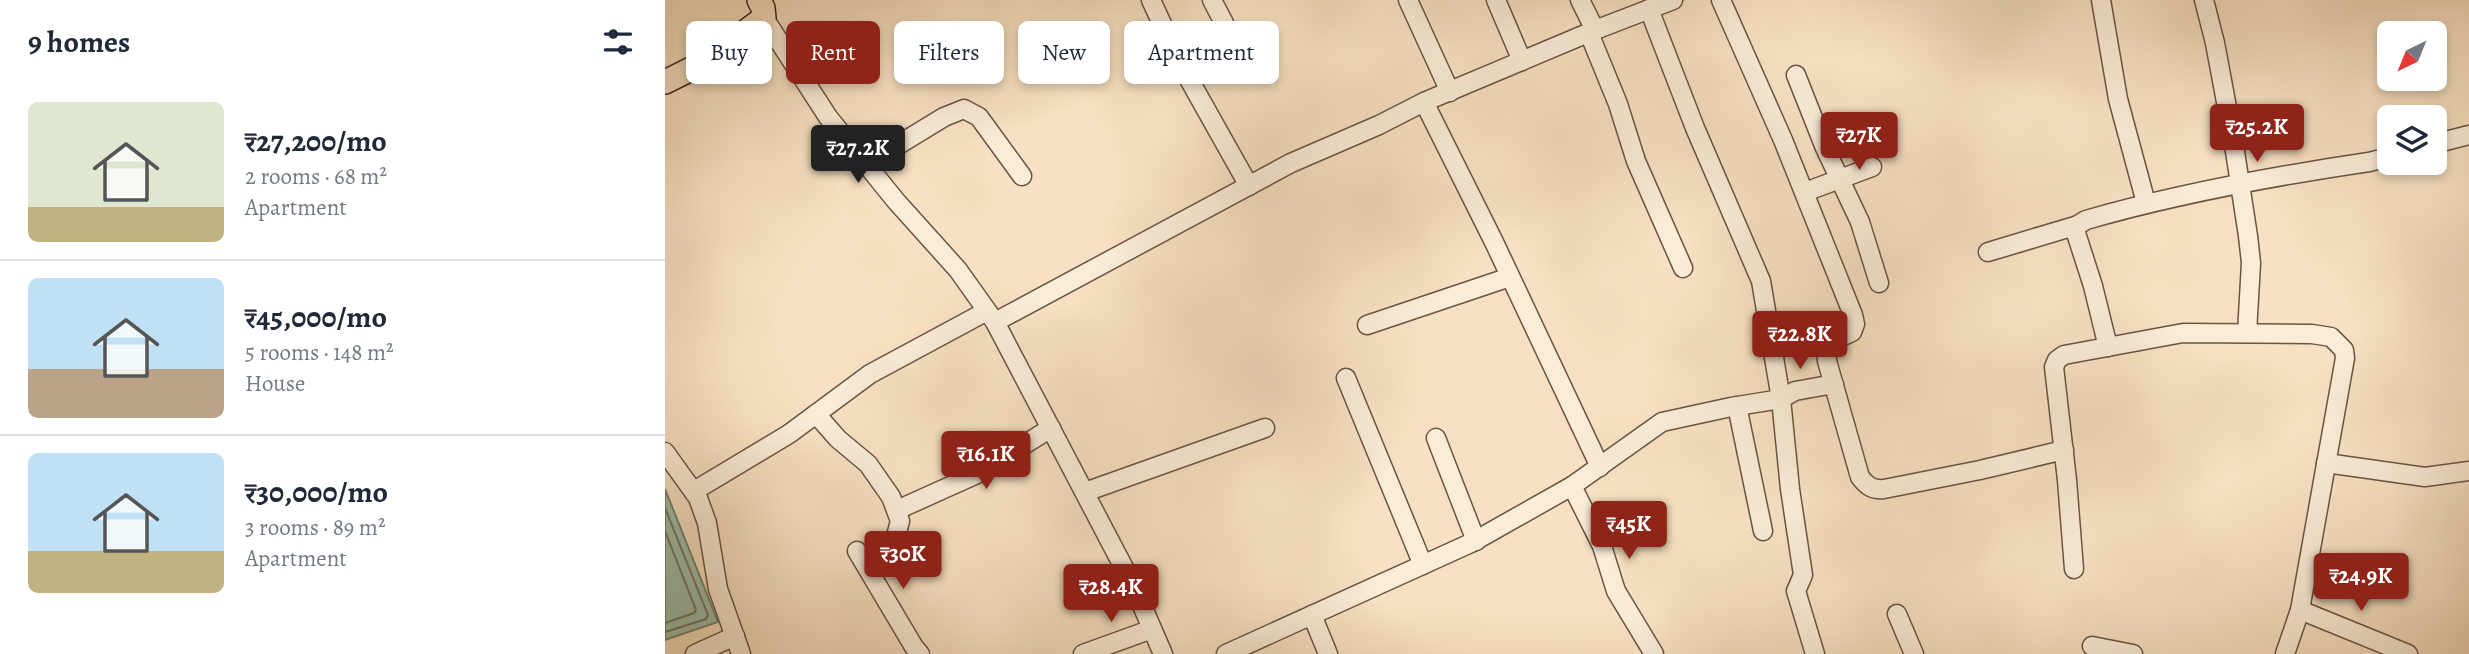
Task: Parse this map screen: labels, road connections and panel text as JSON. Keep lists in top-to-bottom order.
{
  "north": "bottom left",
  "page": {
    "heading": "9 homes",
    "chip": [
      "Buy",
      "Rent",
      "Filters",
      "New",
      "Apartment"
    ],
    "list": [
      {
        "name": "₹27,200/mo",
        "note": "2 rooms · 68 m² · Apartment"
      },
      {
        "name": "₹45,000/mo",
        "note": "5 rooms · 148 m² · House"
      },
      {
        "name": "₹30,000/mo",
        "note": "3 rooms · 89 m² · Apartment"
      }
    ],
    "price": [
      "₹25.2K",
      "₹27K",
      "₹27.2K",
      "₹22.8K",
      "₹16.1K",
      "₹45K",
      "₹30K",
      "₹24.9K",
      "₹28.4K"
    ]
  }
}
